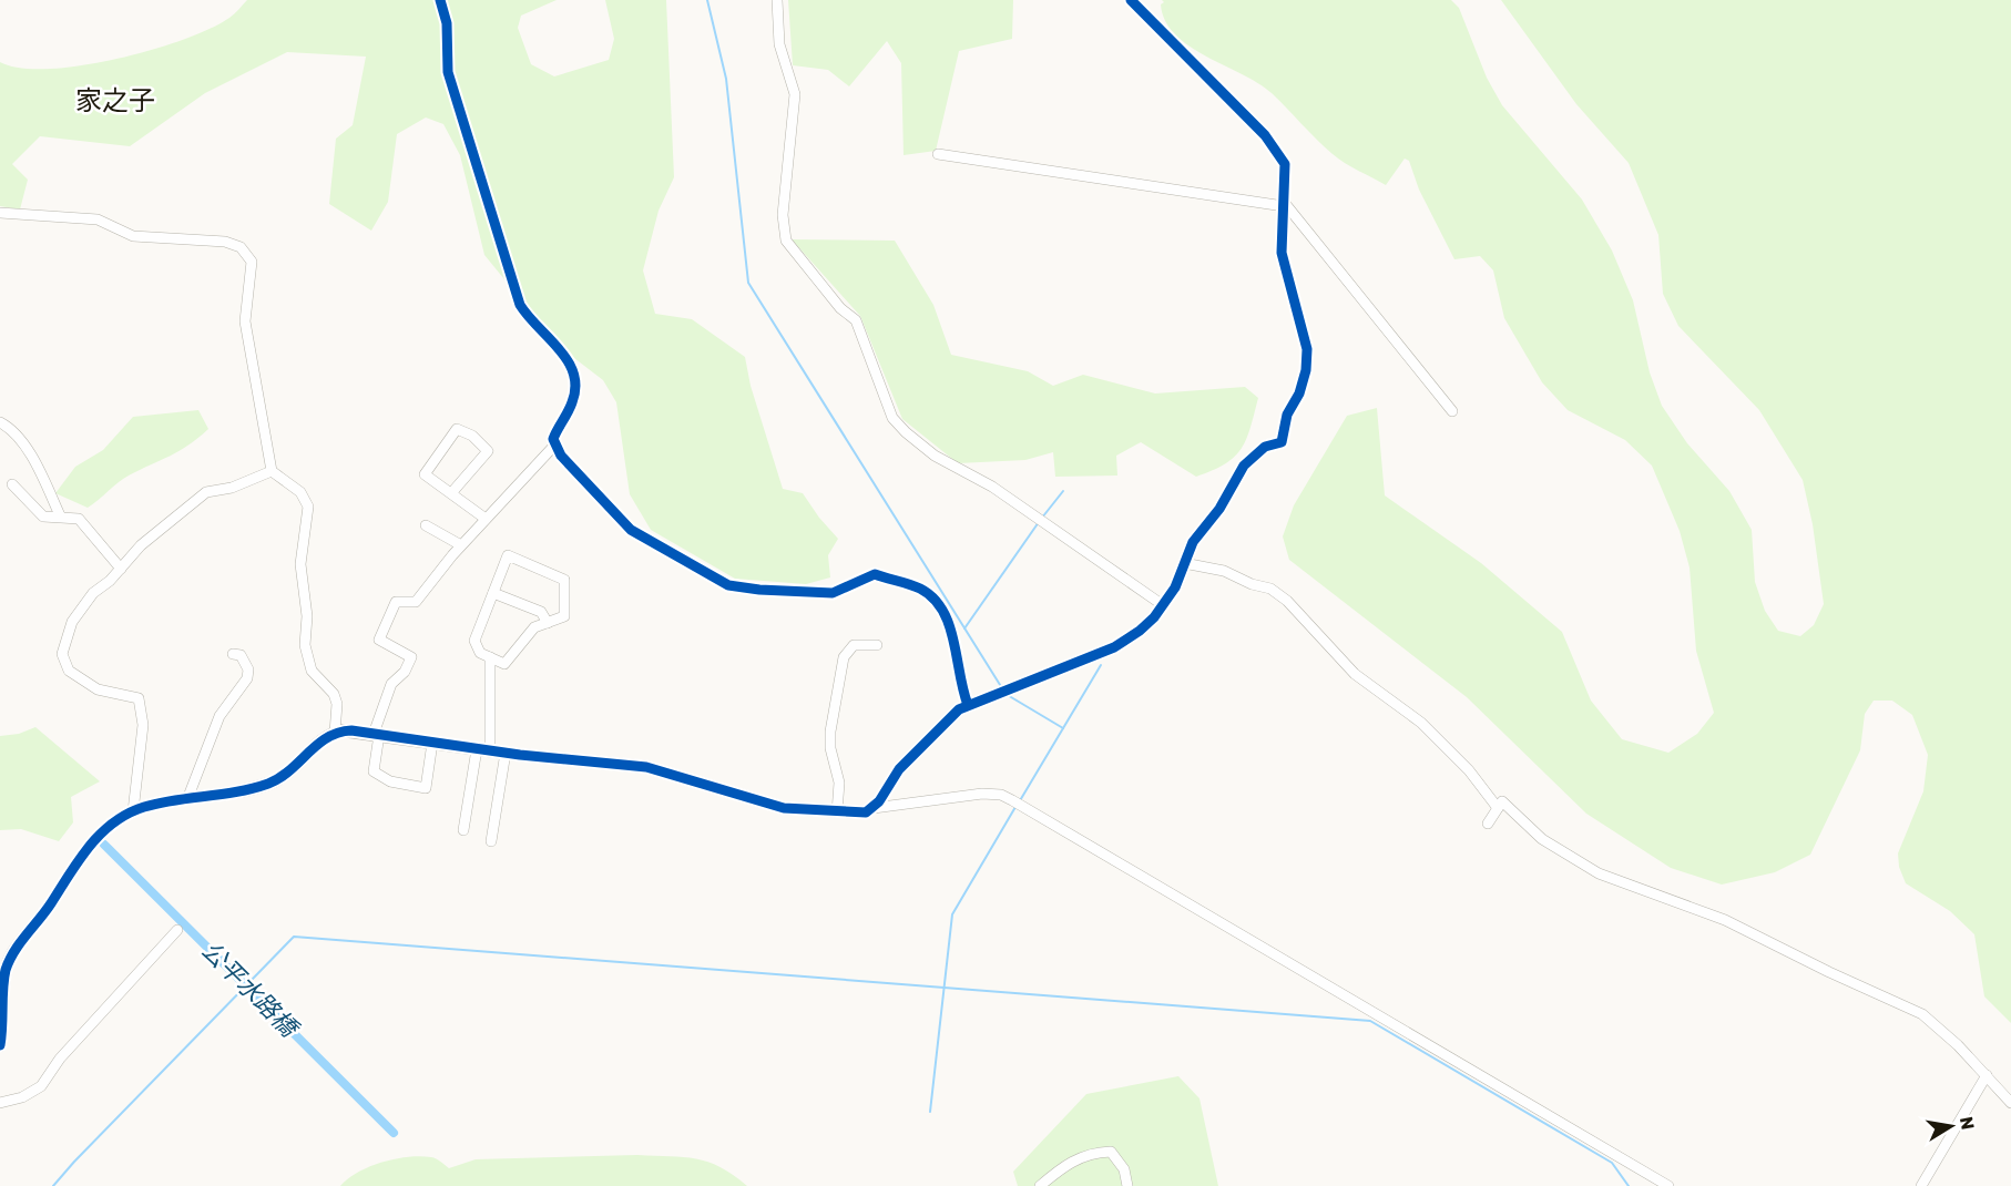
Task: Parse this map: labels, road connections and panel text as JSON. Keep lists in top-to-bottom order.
{
  "districts": ["家之子"],
  "water": ["公平水路橋"],
  "north": "right"
}
